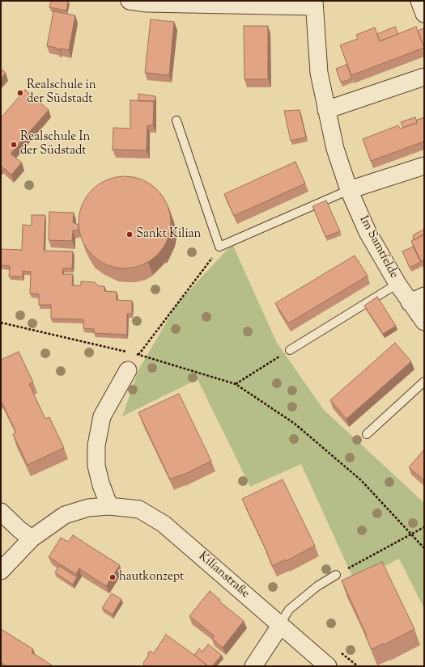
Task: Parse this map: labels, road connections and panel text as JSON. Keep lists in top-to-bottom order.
{
  "streets": {
    "street": ["Im Samtfelde", "Kilianstraße"]
  },
  "places": [
    "Realschule in der Südstadt",
    "Realschule In der Südstadt",
    "Sankt Kilian",
    "hautkonzept"
  ]
}
